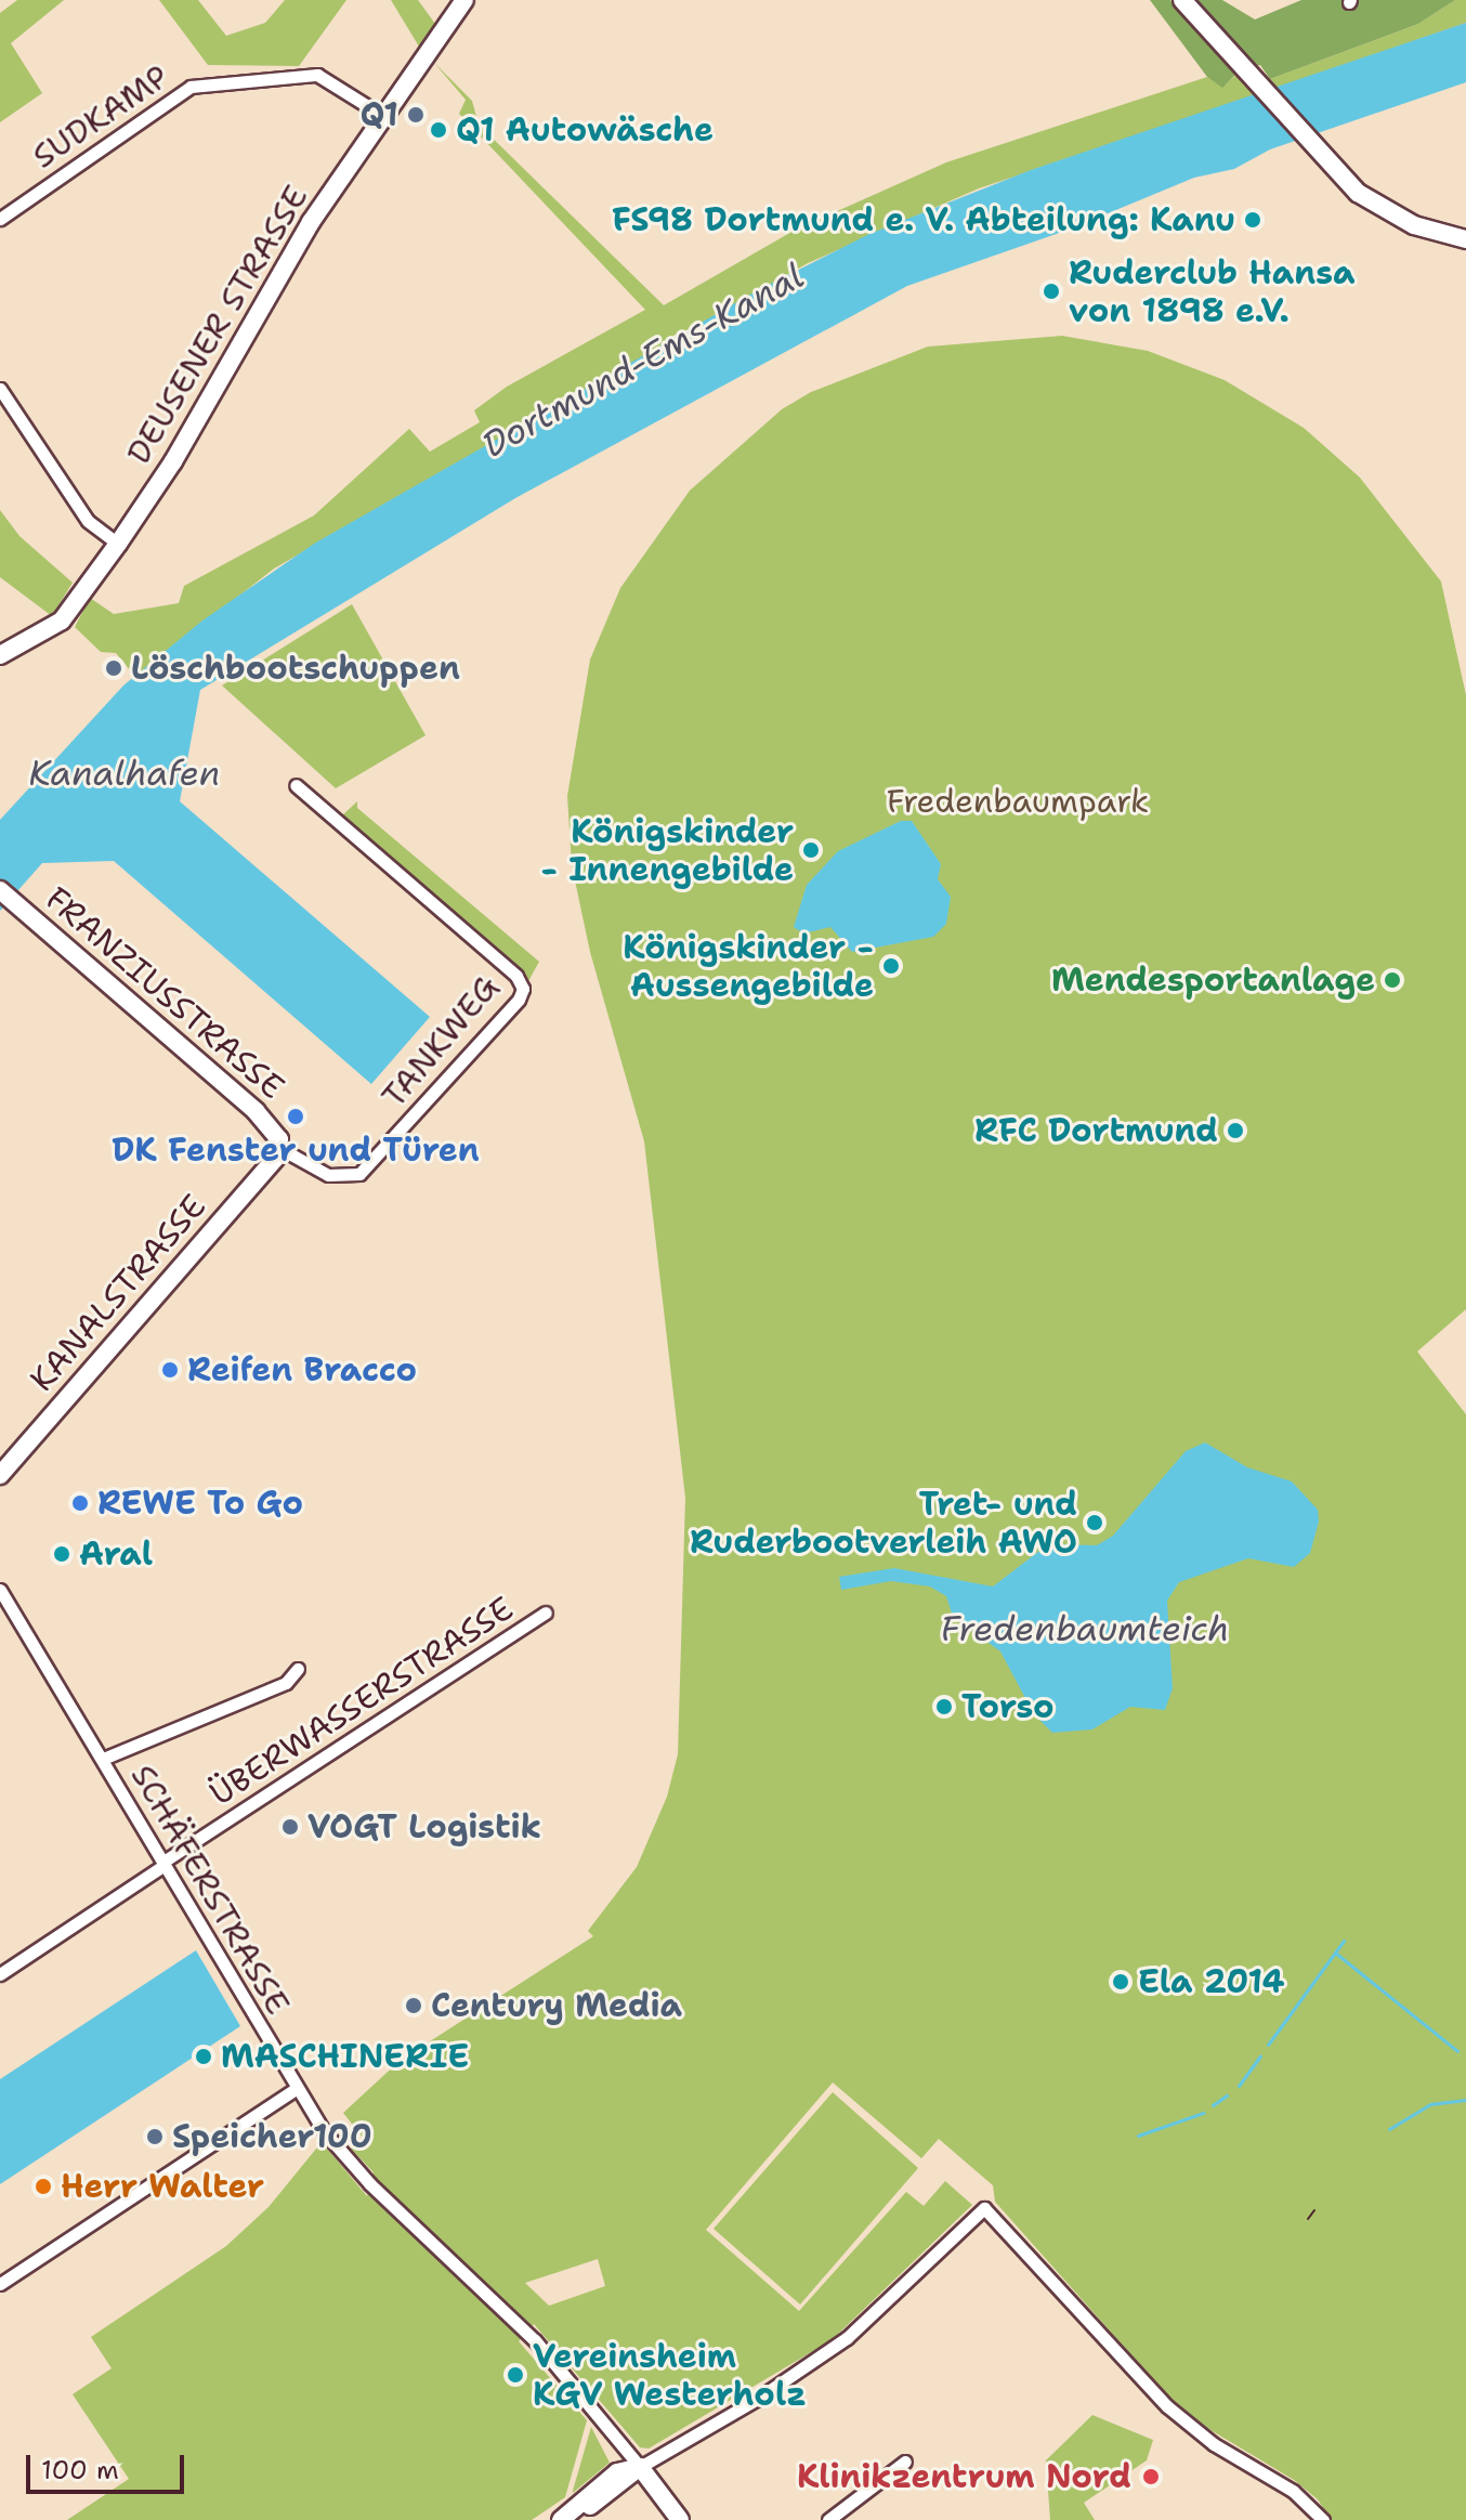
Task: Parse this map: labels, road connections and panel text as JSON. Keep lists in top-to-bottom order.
{
  "streets": {
    "main road": ["DEUSENER STRASSE", "FRANZIUSSTRASSE", "KANALSTRASSE"],
    "street": [
      "SUDKAMP",
      "TANKWEG",
      "ÜBERWASSERSTRASSE",
      "SCHÄFERSTRASSE"
    ]
  },
  "crossings": [
    ["SUDKAMP", "DEUSENER STRASSE"],
    ["FRANZIUSSTRASSE", "TANKWEG"],
    ["FRANZIUSSTRASSE", "KANALSTRASSE"],
    ["TANKWEG", "KANALSTRASSE"],
    ["ÜBERWASSERSTRASSE", "SCHÄFERSTRASSE"]
  ],
  "water": ["Dortmund-Ems-Kanal", "Kanalhafen", "Fredenbaumteich"],
  "parks": ["Fredenbaumpark"],
  "places": [
    "Q1",
    "Q1 Autowäsche",
    "FS98 Dortmund e. V. Abteilung: Kanu",
    "Ruderclub Hansa von 1898 e.V.",
    "Löschbootschuppen",
    "Königskinder - Innengebilde",
    "Königskinder - Aussengebilde",
    "Mendesportanlage",
    "DK Fenster und Türen",
    "RFC Dortmund",
    "Reifen Bracco",
    "REWE To Go",
    "Tret- und Ruderbootverleih AWO",
    "Aral",
    "Torso",
    "VOGT Logistik",
    "Ela 2014",
    "Century Media",
    "MASCHINERIE",
    "Speicher100",
    "Herr Walter",
    "Vereinsheim KGV Westerholz",
    "Klinikzentrum Nord"
  ],
  "scale_bar": "100 m"
}
